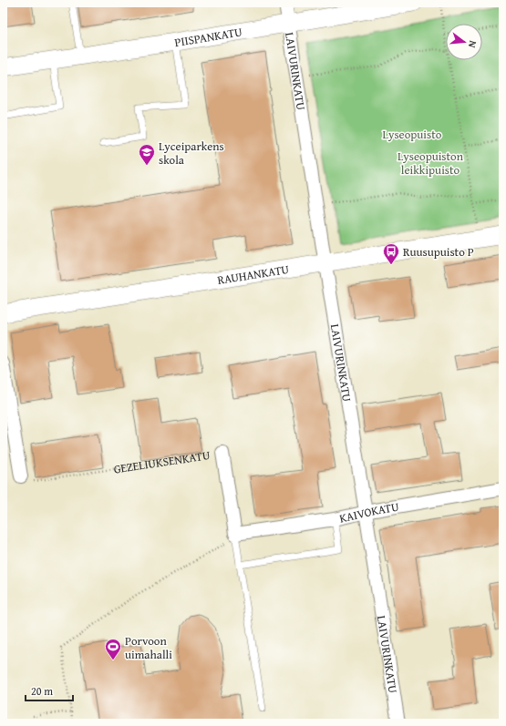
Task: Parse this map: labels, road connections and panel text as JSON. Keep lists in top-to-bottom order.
{
  "streets": {
    "street": [
      "PIISPANKATU",
      "LAIVURINKATU",
      "RAUHANKATU",
      "GEZELIUKSENKATU",
      "KAIVOKATU"
    ]
  },
  "crossings": [
    ["PIISPANKATU", "LAIVURINKATU"],
    ["LAIVURINKATU", "RAUHANKATU"],
    ["LAIVURINKATU", "KAIVOKATU"],
    ["GEZELIUKSENKATU", "KAIVOKATU"]
  ],
  "parks": ["Lyseopuisto", "Lyseopuiston leikkipuisto"],
  "places": {
    "school or university": ["Lyceiparkens skola"],
    "bus stop": ["Ruusupuisto P"],
    "sports": ["Porvoon uimahalli"]
  },
  "scale_bar": "20 m",
  "north": "right"
}
